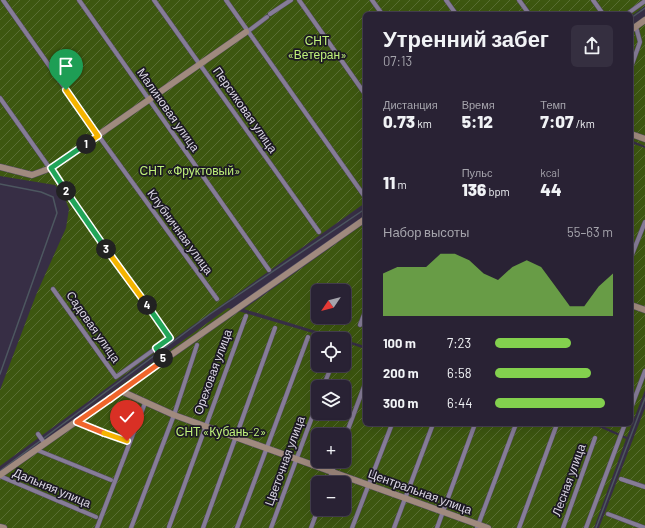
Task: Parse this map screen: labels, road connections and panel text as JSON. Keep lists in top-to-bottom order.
{
  "streets": {
    "street": [
      "Малиновая улица",
      "Персиковая улица",
      "Клубничная улица",
      "Садовая улица",
      "Ореховая улица",
      "Цветочная улица",
      "Лесная улица",
      "Дальняя улица",
      "Центральная улица"
    ]
  },
  "crossings": [
    ["Ореховая улица", "Центральная улица"],
    ["Цветочная улица", "Центральная улица"]
  ],
  "parks": ["СНТ «Ветеран»", "СНТ «Фруктовый»", "СНТ «Кубань-2»"],
  "north": "bottom left",
  "page": {
    "heading": ["Утренний забег", "07:13"],
    "stats": [
      ["Дистанция", "0.73 km"],
      ["Время", "5:12"],
      ["Темп", "7:07 /km"],
      ["11 m"],
      ["Пульс", "136 bpm"],
      ["kcal", "44"]
    ],
    "pins": [
      "1",
      "2",
      "3",
      "4",
      "5"
    ],
    "chart": ["Набор высоты", "55–63 m"],
    "map_buttons": ["+", "−"],
    "list": [
      {
        "name": "100 m",
        "note": "7:23"
      },
      {
        "name": "200 m",
        "note": "6:58"
      },
      {
        "name": "300 m",
        "note": "6:44"
      }
    ]
  }
}
